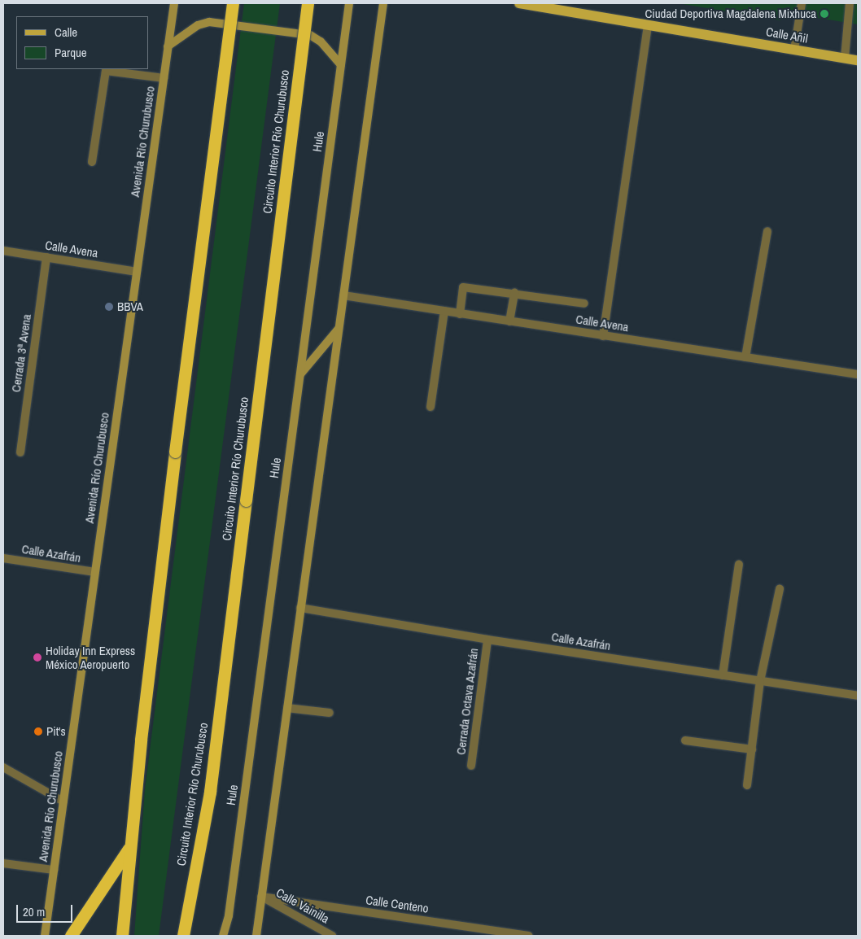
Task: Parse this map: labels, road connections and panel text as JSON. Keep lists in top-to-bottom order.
{
  "streets": {
    "highway": ["Circuito Interior Río Churubusco"],
    "main road": ["Calle Añil", "Avenida Río Churubusco", "Hule"],
    "street": [
      "Calle Avena",
      "Cerrada 3ª Avena",
      "Calle Azafrán",
      "Cerrada Octava Azafrán",
      "Calle Centeno",
      "Calle Vainilla"
    ]
  },
  "crossings": [
    ["Avenida Río Churubusco", "Calle Avena"],
    ["Avenida Río Churubusco", "Calle Azafrán"],
    ["Calle Avena", "Cerrada 3ª Avena"],
    ["Calle Azafrán", "Cerrada Octava Azafrán"],
    ["Calle Centeno", "Calle Vainilla"]
  ],
  "places": [
    "Ciudad Deportiva Magdalena Mixhuca",
    "BBVA",
    "Holiday Inn Express México Aeropuerto",
    "Pit's"
  ],
  "legend": ["Calle", "Parque"],
  "scale_bar": "20 m"
}
